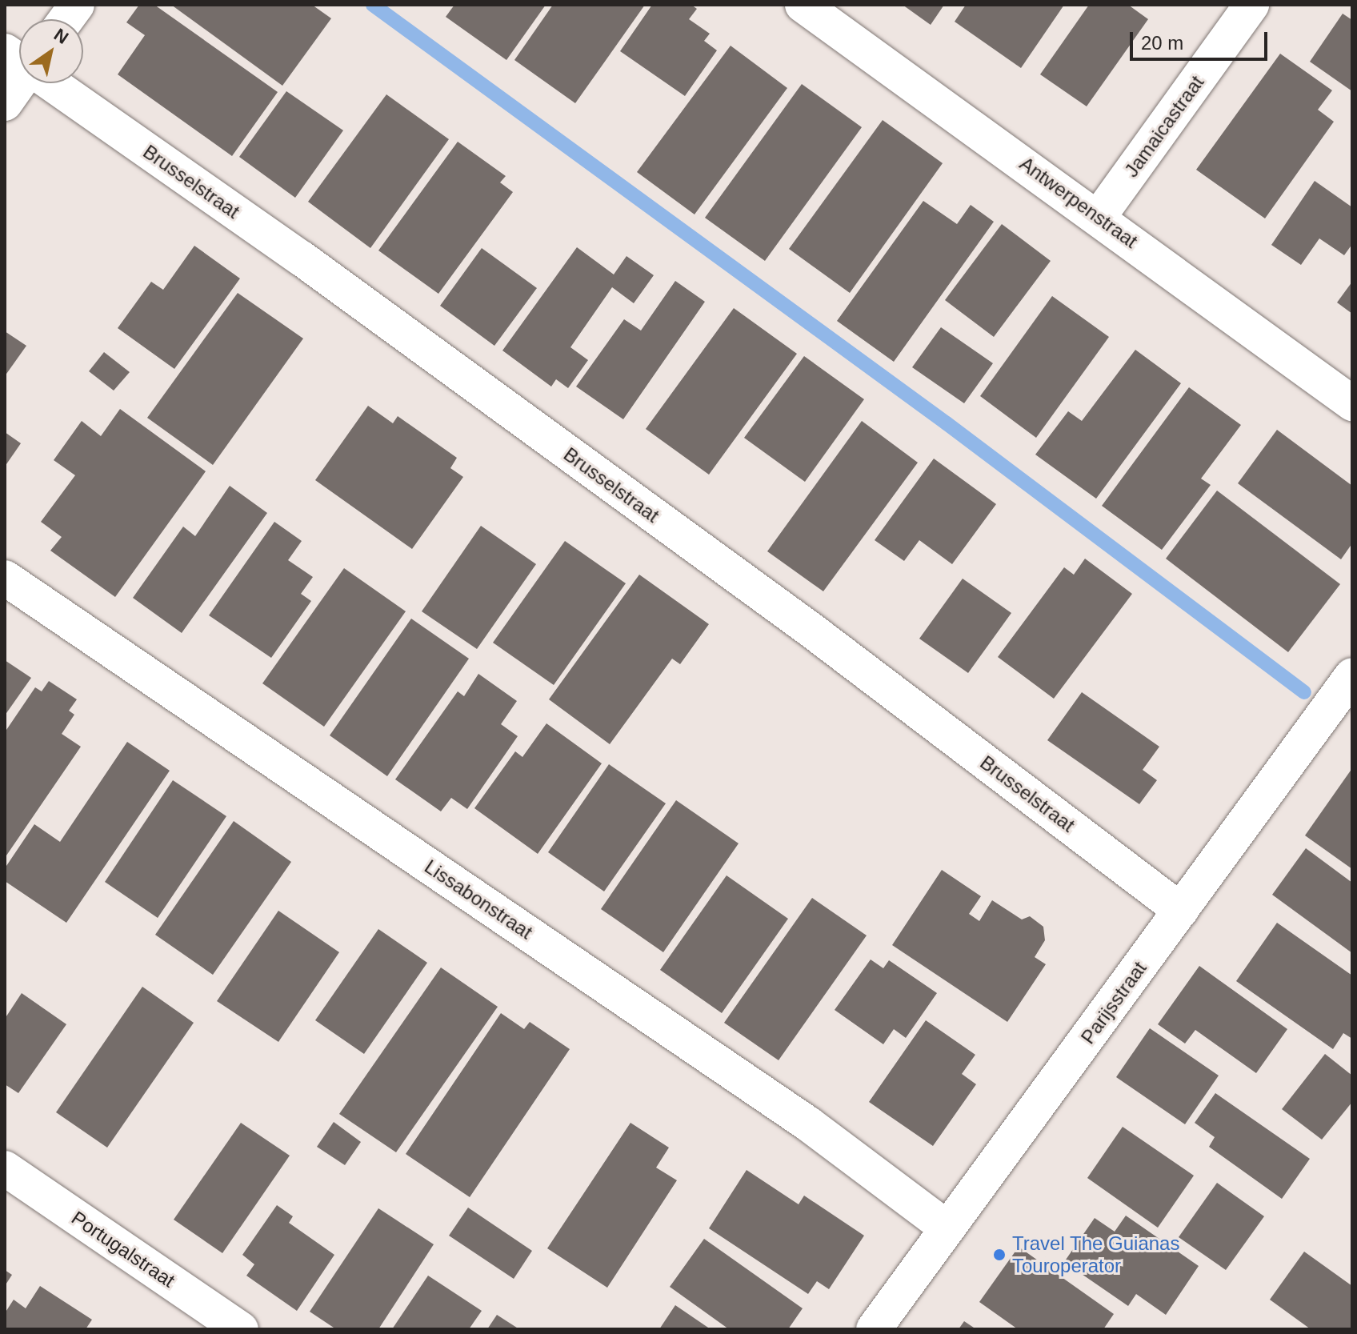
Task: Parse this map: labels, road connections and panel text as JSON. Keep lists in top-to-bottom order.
{
  "streets": {
    "street": [
      "Jamaicastraat",
      "Brusselstraat",
      "Antwerpenstraat",
      "Lissabonstraat",
      "Parijsstraat",
      "Portugalstraat"
    ]
  },
  "crossings": [
    ["Jamaicastraat", "Antwerpenstraat"],
    ["Brusselstraat", "Parijsstraat"],
    ["Lissabonstraat", "Parijsstraat"]
  ],
  "places": ["Travel The Guianas Touroperator"],
  "scale_bar": "20 m",
  "north": "top right"
}
